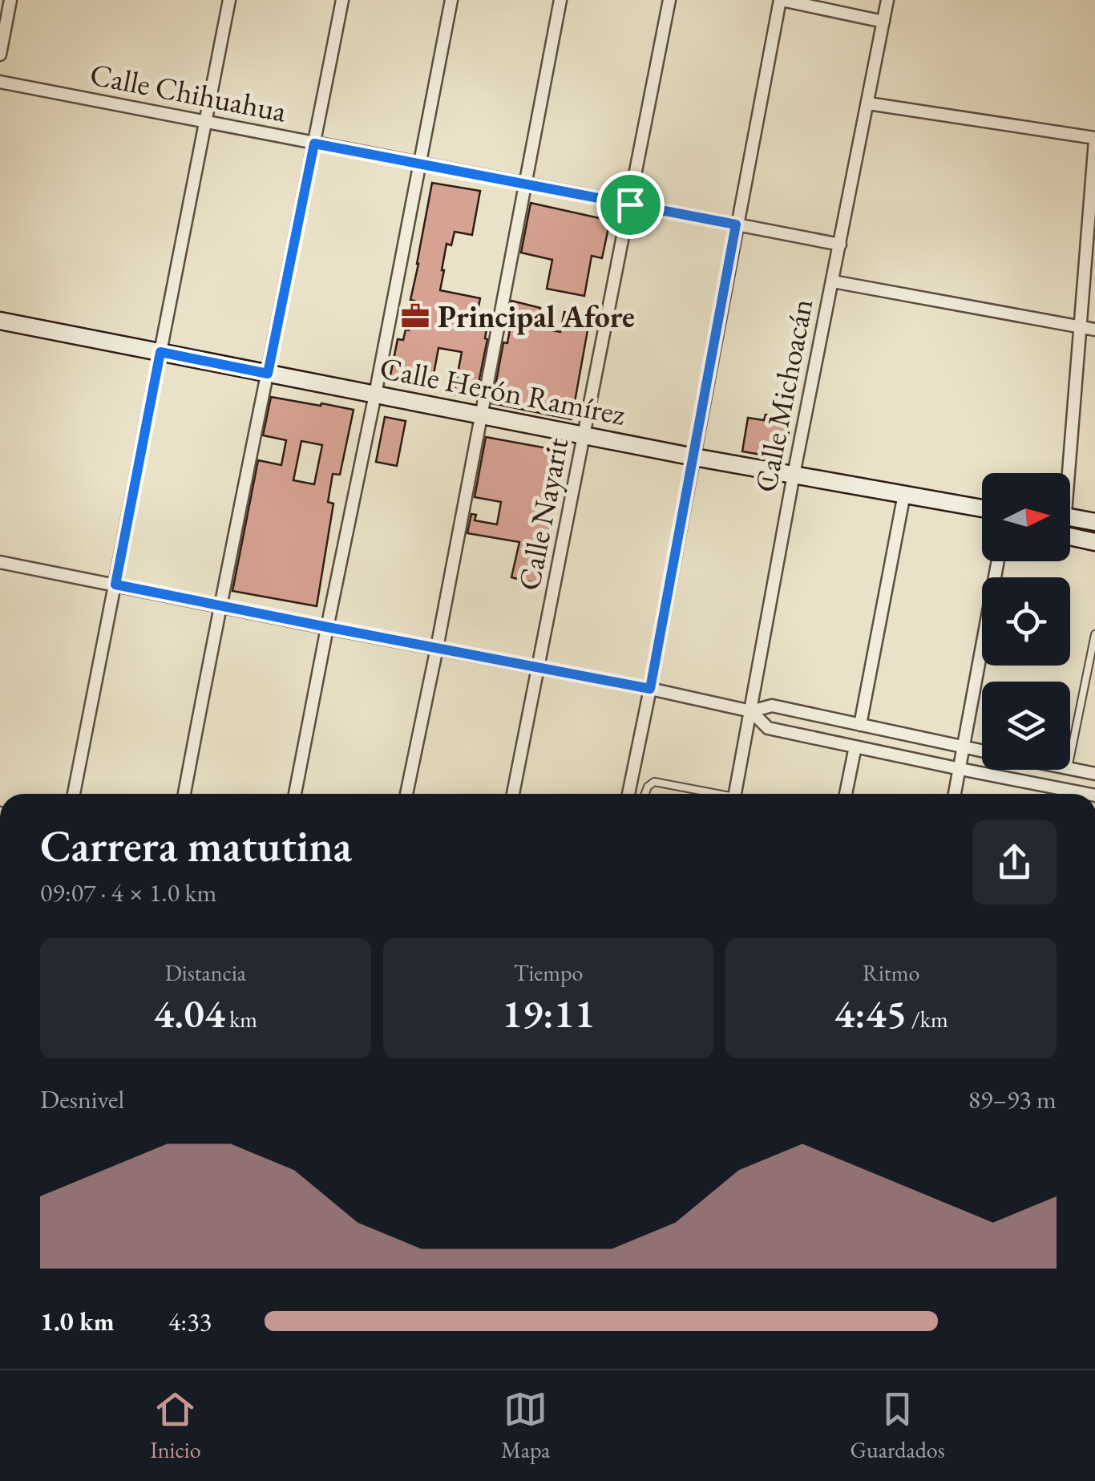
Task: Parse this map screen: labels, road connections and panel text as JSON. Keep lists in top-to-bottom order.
{
  "streets": {
    "street": [
      "Calle Chihuahua",
      "Calle Herón Ramírez",
      "Calle Michoacán",
      "Calle Nayarit"
    ]
  },
  "crossings": [
    ["Calle Chihuahua", "Calle Michoacán"],
    ["Calle Chihuahua", "Calle Nayarit"],
    ["Calle Herón Ramírez", "Calle Michoacán"],
    ["Calle Herón Ramírez", "Calle Nayarit"]
  ],
  "places": {
    "office": ["Principal Afore"]
  },
  "north": "right",
  "page": {
    "heading": ["Carrera matutina", "09:07 · 4 × 1.0 km"],
    "stats": [
      ["Distancia", "4.04 km"],
      ["Tiempo", "19:11"],
      ["Ritmo", "4:45 /km"]
    ],
    "chart": ["Desnivel", "89–93 m"],
    "list": [
      {
        "name": "1.0 km",
        "note": "4:33"
      }
    ],
    "tabs": ["Inicio", "Mapa", "Guardados"]
  }
}
